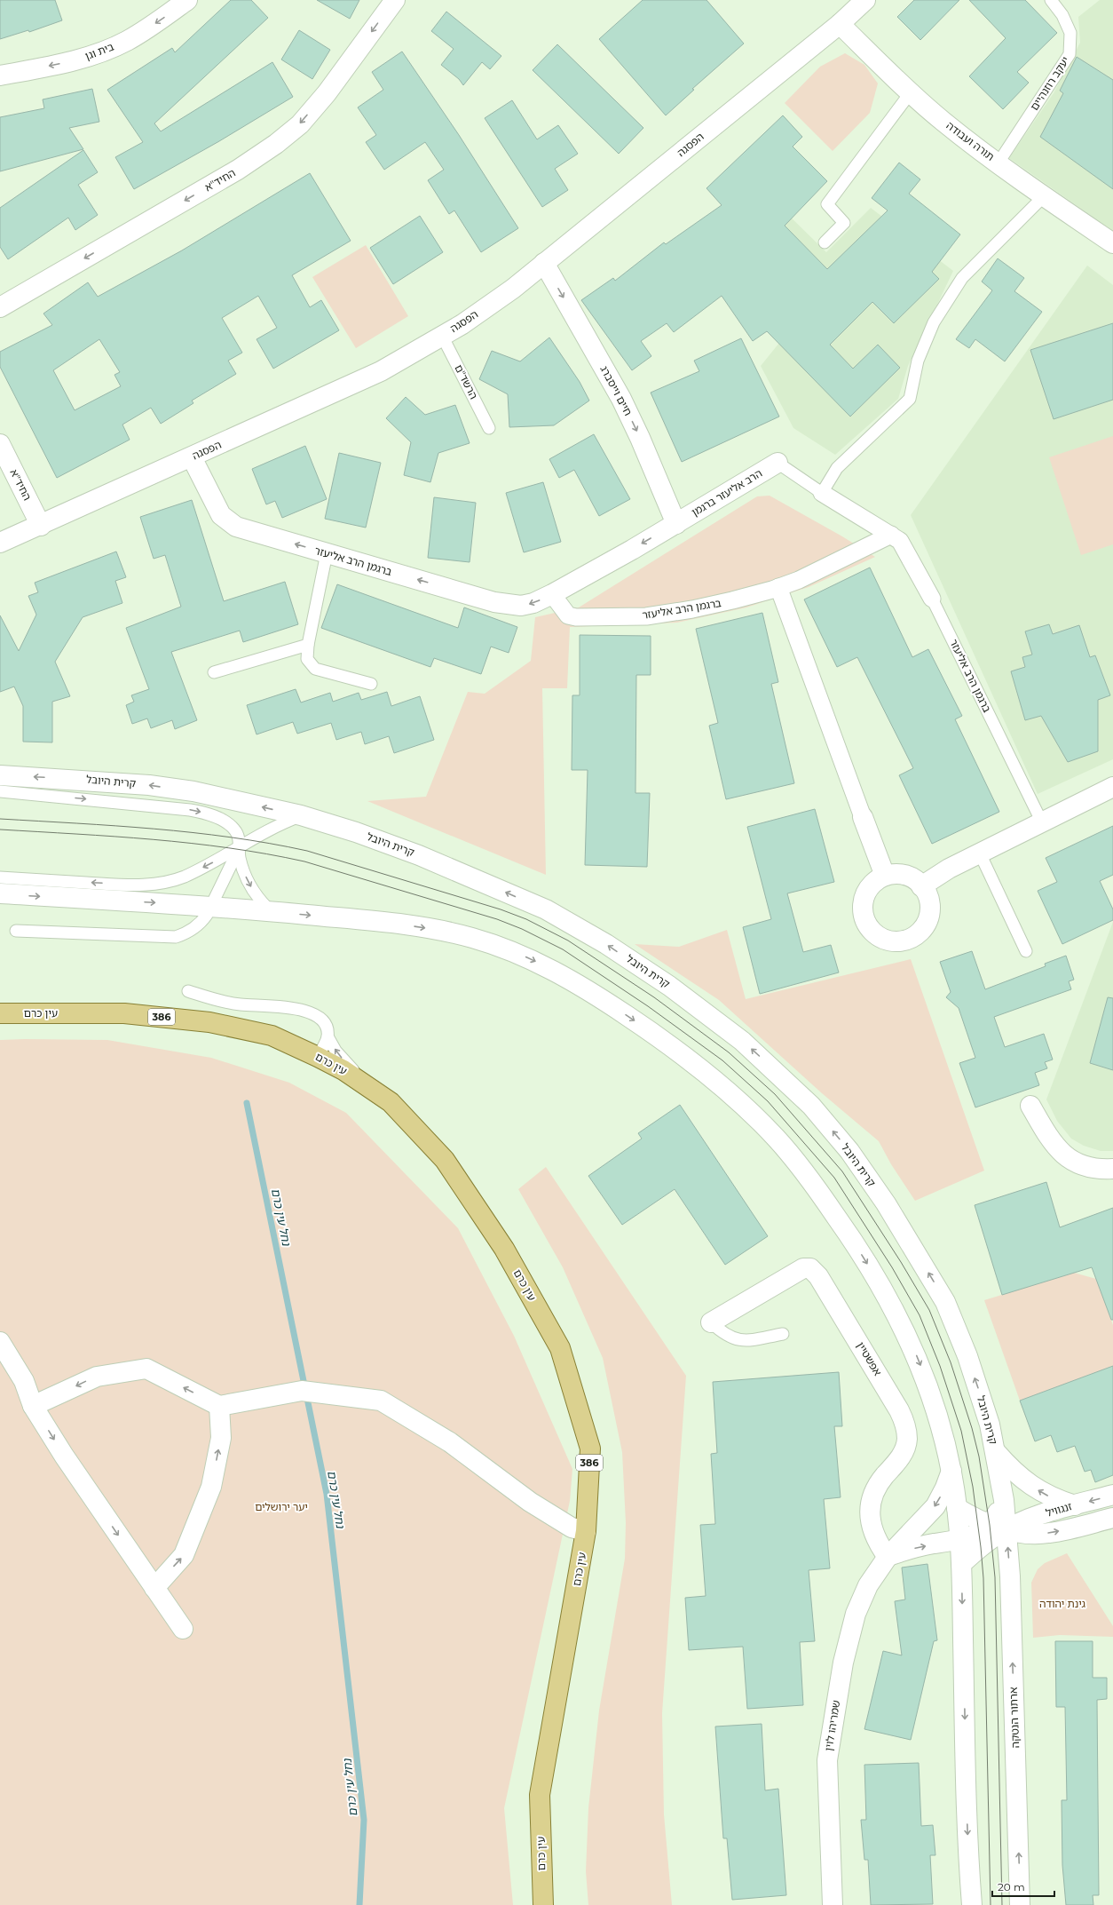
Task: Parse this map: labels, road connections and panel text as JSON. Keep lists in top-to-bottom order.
{
  "streets": {
    "main road": ["עין כרם", "386"],
    "street": [
      "בית וגן",
      "תורה ועבודה",
      "הפסגה",
      "החיד\"א",
      "חיים וייסברג",
      "הרב אליעזר ברגמן",
      "ברגמן הרב אליעזר",
      "קרית היובל",
      "אפשטיין",
      "זנגוויל",
      "ארתור הנטקה",
      "שמריהו לוין"
    ],
    "lane": ["יעקב רוזנהיים", "הרשד\"ם"]
  },
  "crossings": [
    ["יעקב רוזנהיים", "תורה ועבודה"],
    ["תורה ועבודה", "הפסגה"],
    ["הפסגה", "החיד\"א"],
    ["הפסגה", "הרשד\"ם"],
    ["הפסגה", "חיים וייסברג"],
    ["הפסגה", "ברגמן הרב אליעזר"],
    ["חיים וייסברג", "הרב אליעזר ברגמן"],
    ["חיים וייסברג", "ברגמן הרב אליעזר"],
    ["הרב אליעזר ברגמן", "ברגמן הרב אליעזר"],
    ["קרית היובל", "זנגוויל"],
    ["קרית היובל", "ארתור הנטקה"],
    ["אפשטיין", "שמריהו לוין"],
    ["זנגוויל", "ארתור הנטקה"]
  ],
  "one_way": ["בית וגן", "החיד\"א", "חיים וייסברג"],
  "water": ["נחל עין כרם"],
  "parks": ["יער ירושלים", "גינת יהודה"],
  "scale_bar": "20 m"
}
